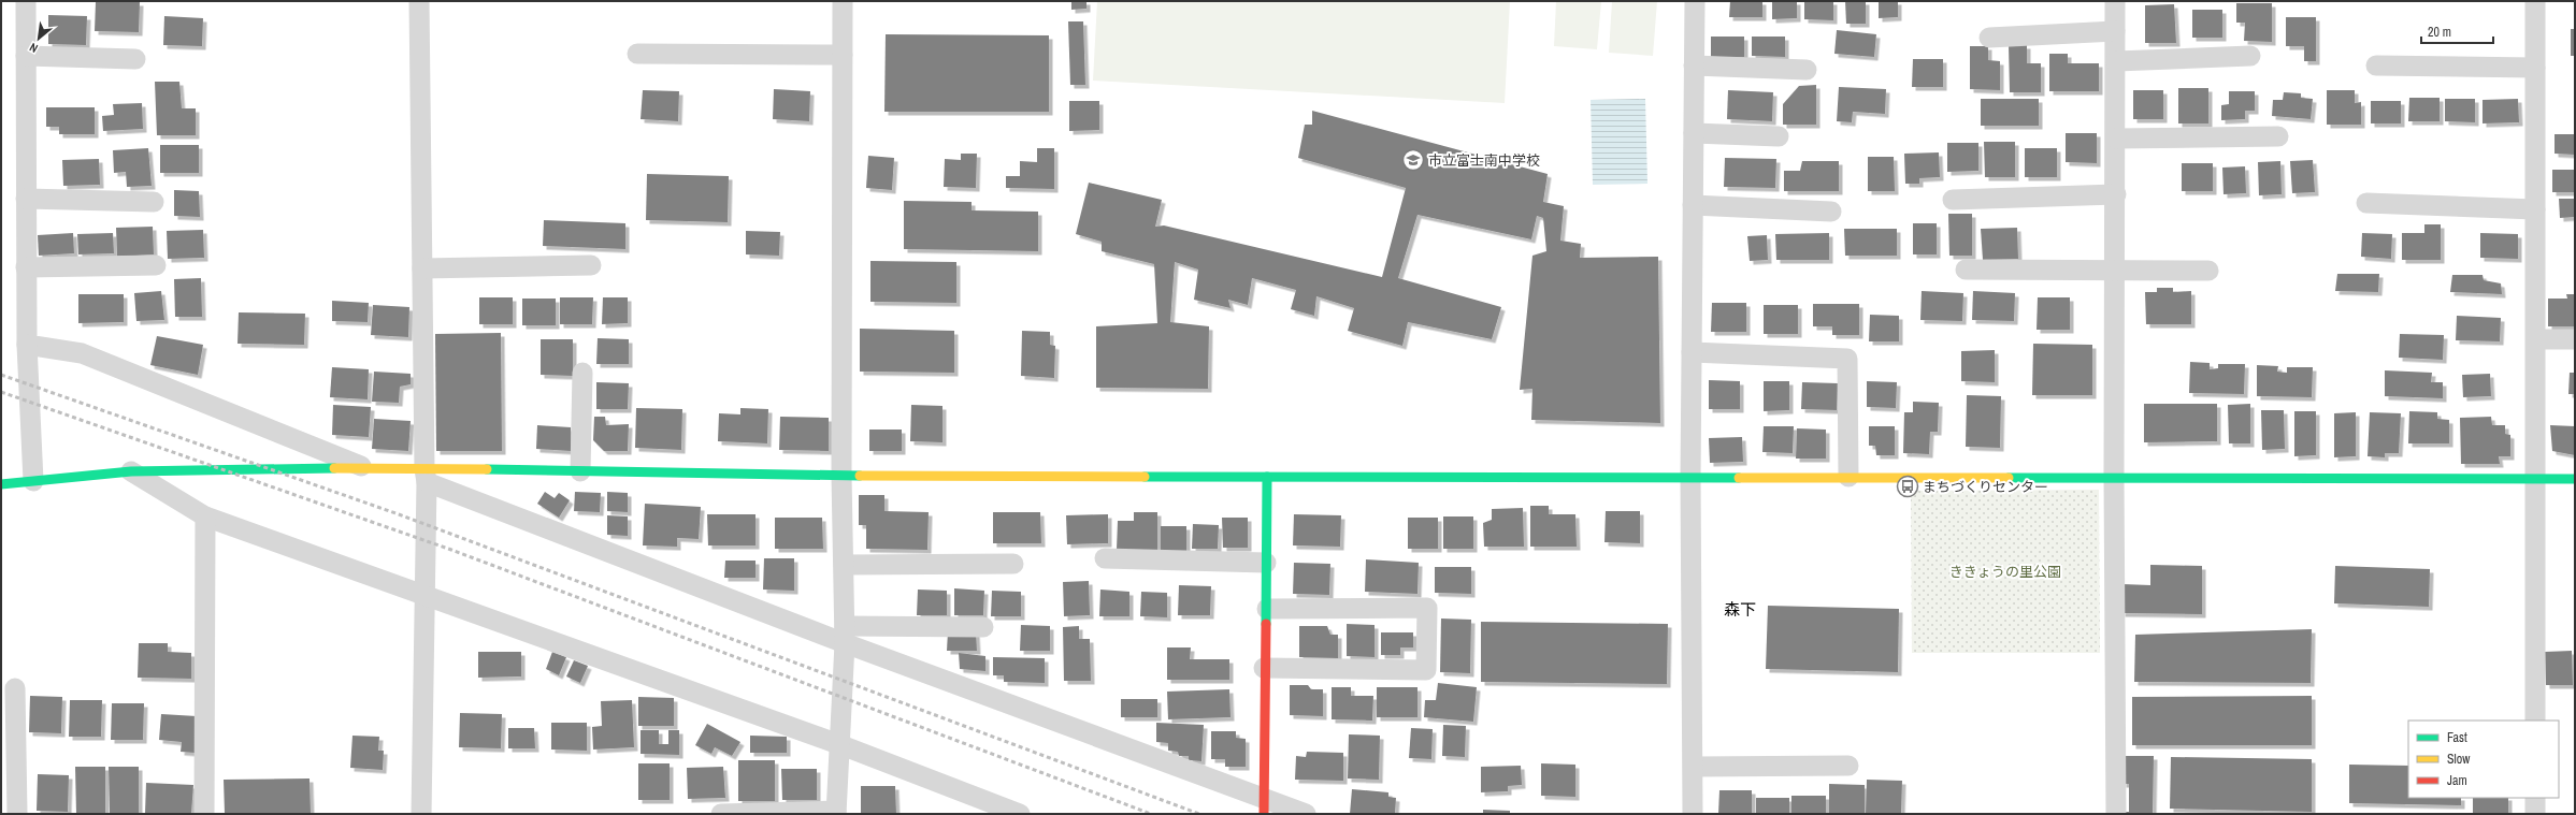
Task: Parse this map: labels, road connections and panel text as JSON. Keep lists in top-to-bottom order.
{
  "districts": ["森下"],
  "parks": ["ききょうの里公園"],
  "places": {
    "school or university": ["市立富士南中学校"],
    "bus stop": ["まちづくりセンター"]
  },
  "legend": ["Fast", "Slow", "Jam"],
  "scale_bar": "20 m",
  "north": "bottom left"
}
